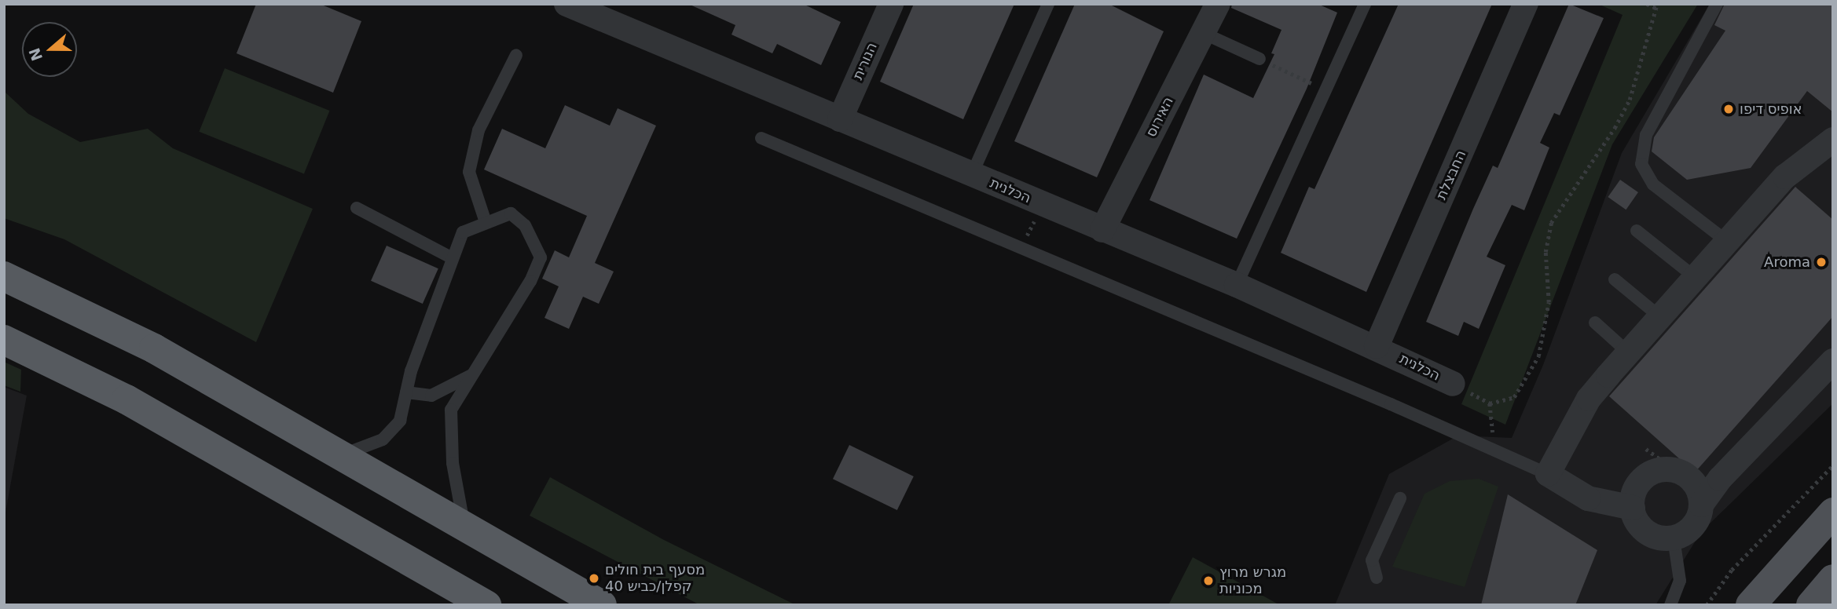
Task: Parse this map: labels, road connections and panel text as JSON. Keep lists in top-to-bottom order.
{
  "streets": {
    "street": [
      "הנורית",
      "האירוס",
      "החבצלת",
      "הכלנית"
    ]
  },
  "crossings": [
    ["הנורית", "הכלנית"],
    ["האירוס", "הכלנית"],
    ["החבצלת", "הכלנית"]
  ],
  "places": [
    "אופיס דיפו",
    "Aroma",
    "מסעף בית חולים קפלן/כביש 40",
    "מגרש מרוץ מכוניות"
  ],
  "north": "left"
}
